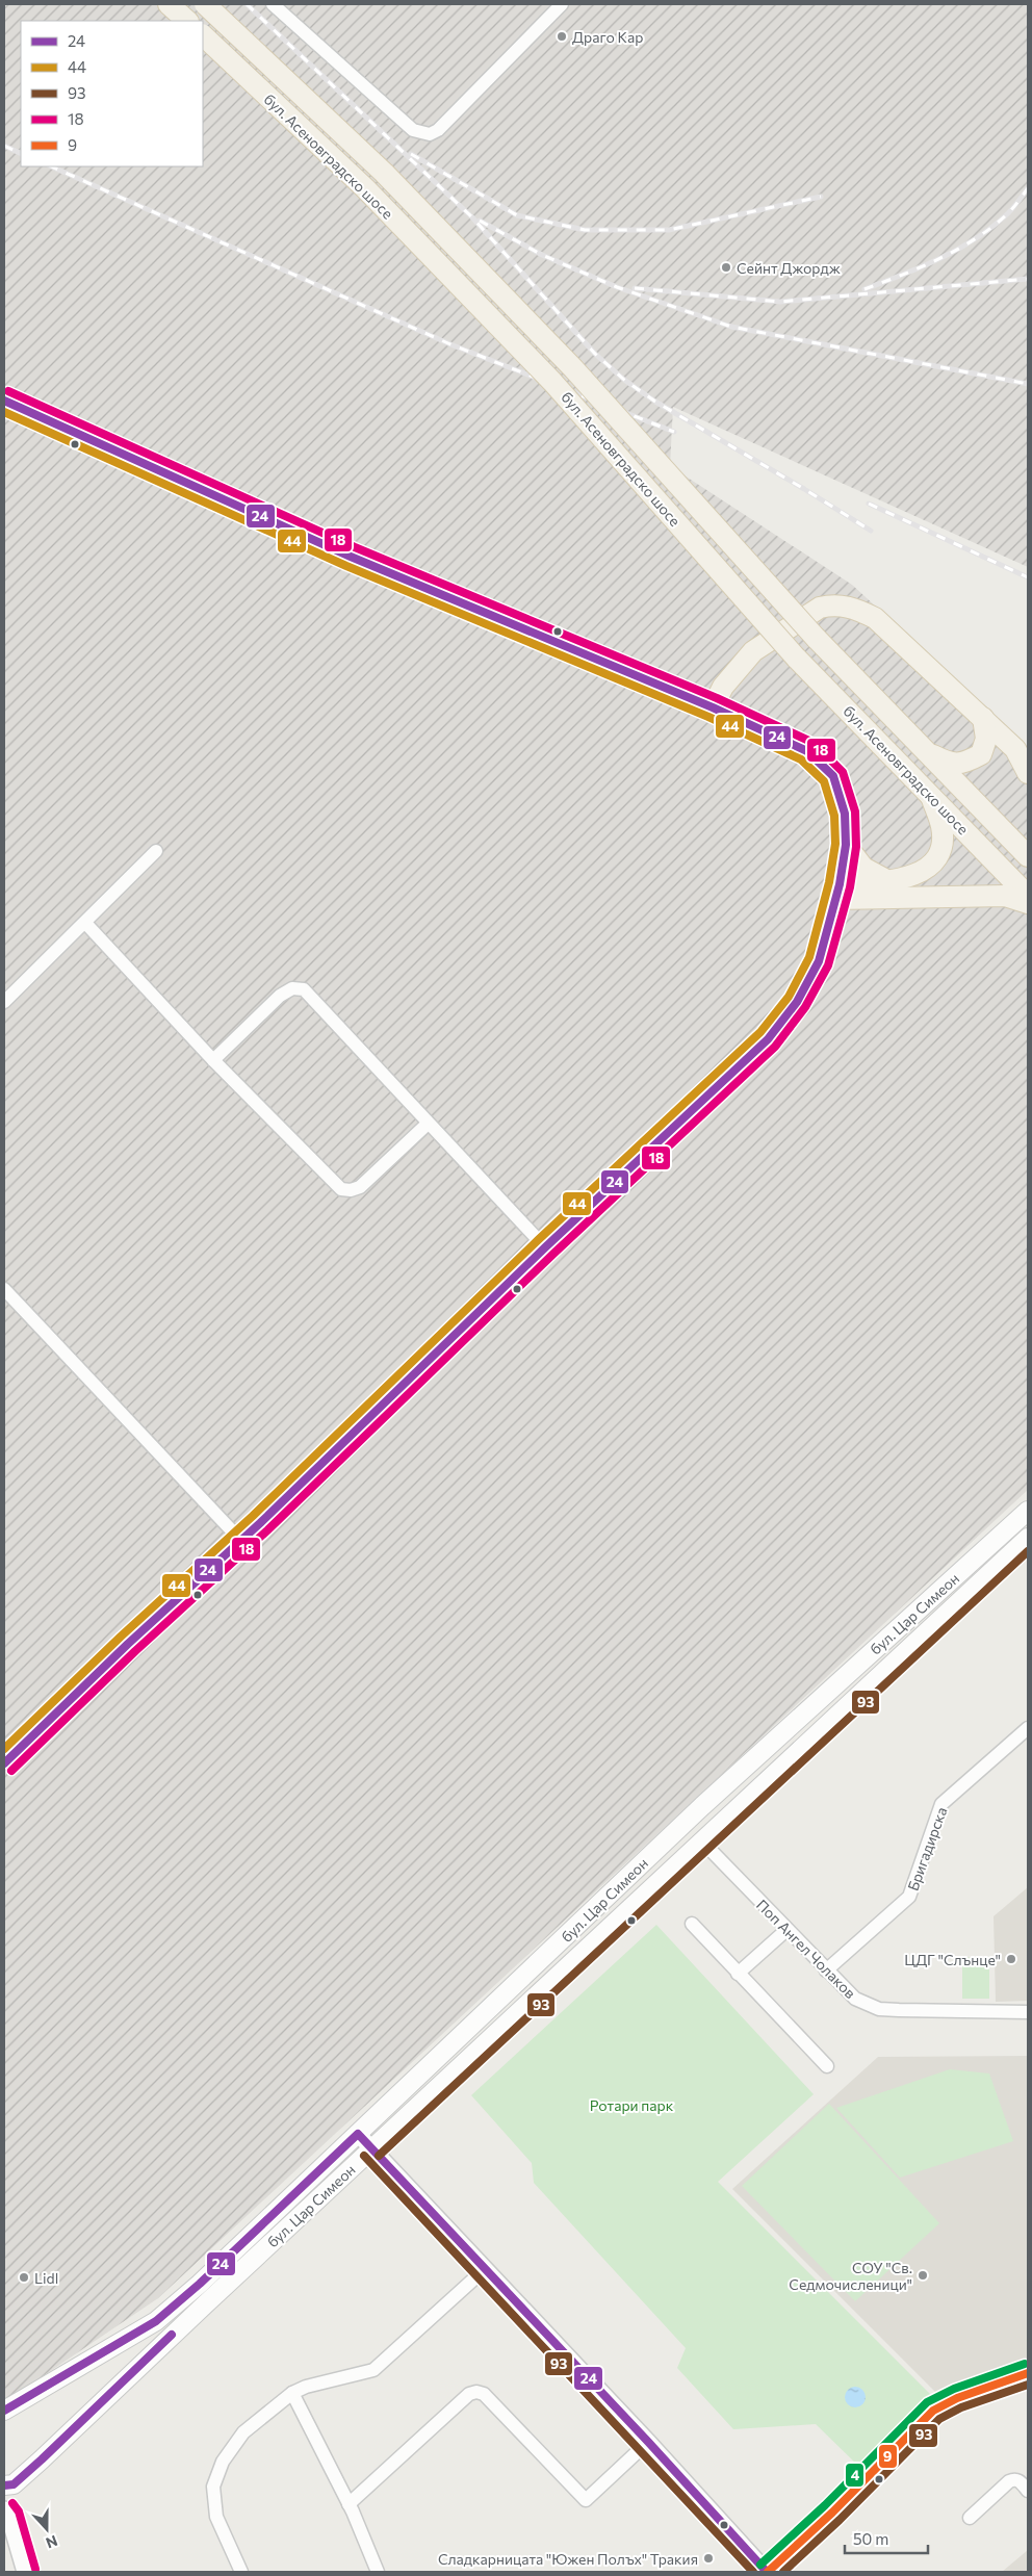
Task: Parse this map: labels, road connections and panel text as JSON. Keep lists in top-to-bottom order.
{
  "streets": {
    "main road": ["бул. Асеновградско шосе", "бул. Цар Симеон"],
    "street": ["Бригадирска", "Поп Ангел Чолаков"]
  },
  "crossings": [
    ["бул. Цар Симеон", "Поп Ангел Чолаков"],
    ["Бригадирска", "Поп Ангел Чолаков"]
  ],
  "parks": ["Ротари парк"],
  "places": [
    "Драго Кар",
    "Сейнт Джордж",
    "ЦДГ \"Слънце\"",
    "СОУ \"Св. Седмочисленици\"",
    "Lidl",
    "Сладкарницата \"Южен Полъх\" Тракия"
  ],
  "lines": [
    "transit line 18",
    "transit line 24",
    "transit line 44",
    "transit line 93",
    "transit line 4",
    "transit line 9"
  ],
  "legend": [
    "24",
    "44",
    "93",
    "18",
    "9"
  ],
  "scale_bar": "50 m",
  "north": "bottom"
}
